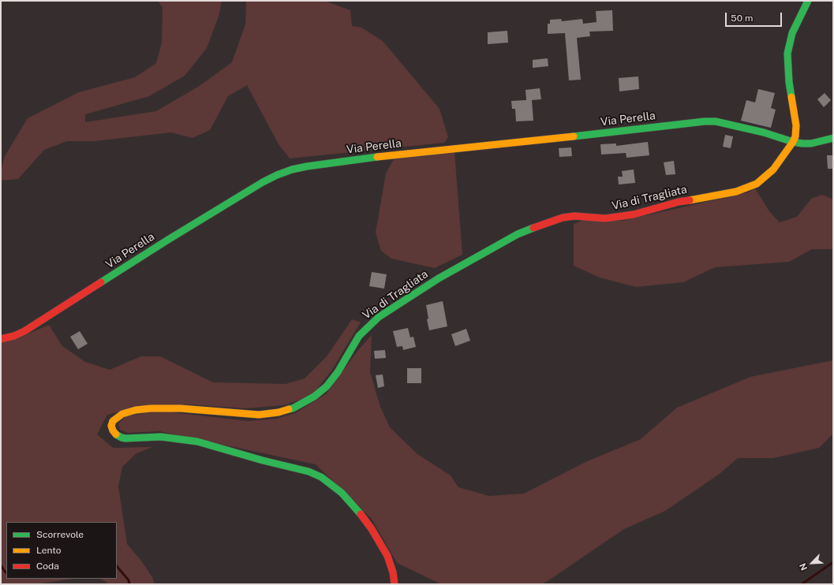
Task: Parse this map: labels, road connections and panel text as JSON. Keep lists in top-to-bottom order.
{
  "streets": {
    "street": ["Via Perella", "Via di Tragliata"]
  },
  "crossings": [
    ["Via Perella", "Via di Tragliata"]
  ],
  "legend": ["Scorrevole", "Lento", "Coda"],
  "scale_bar": "50 m",
  "north": "bottom left"
}
